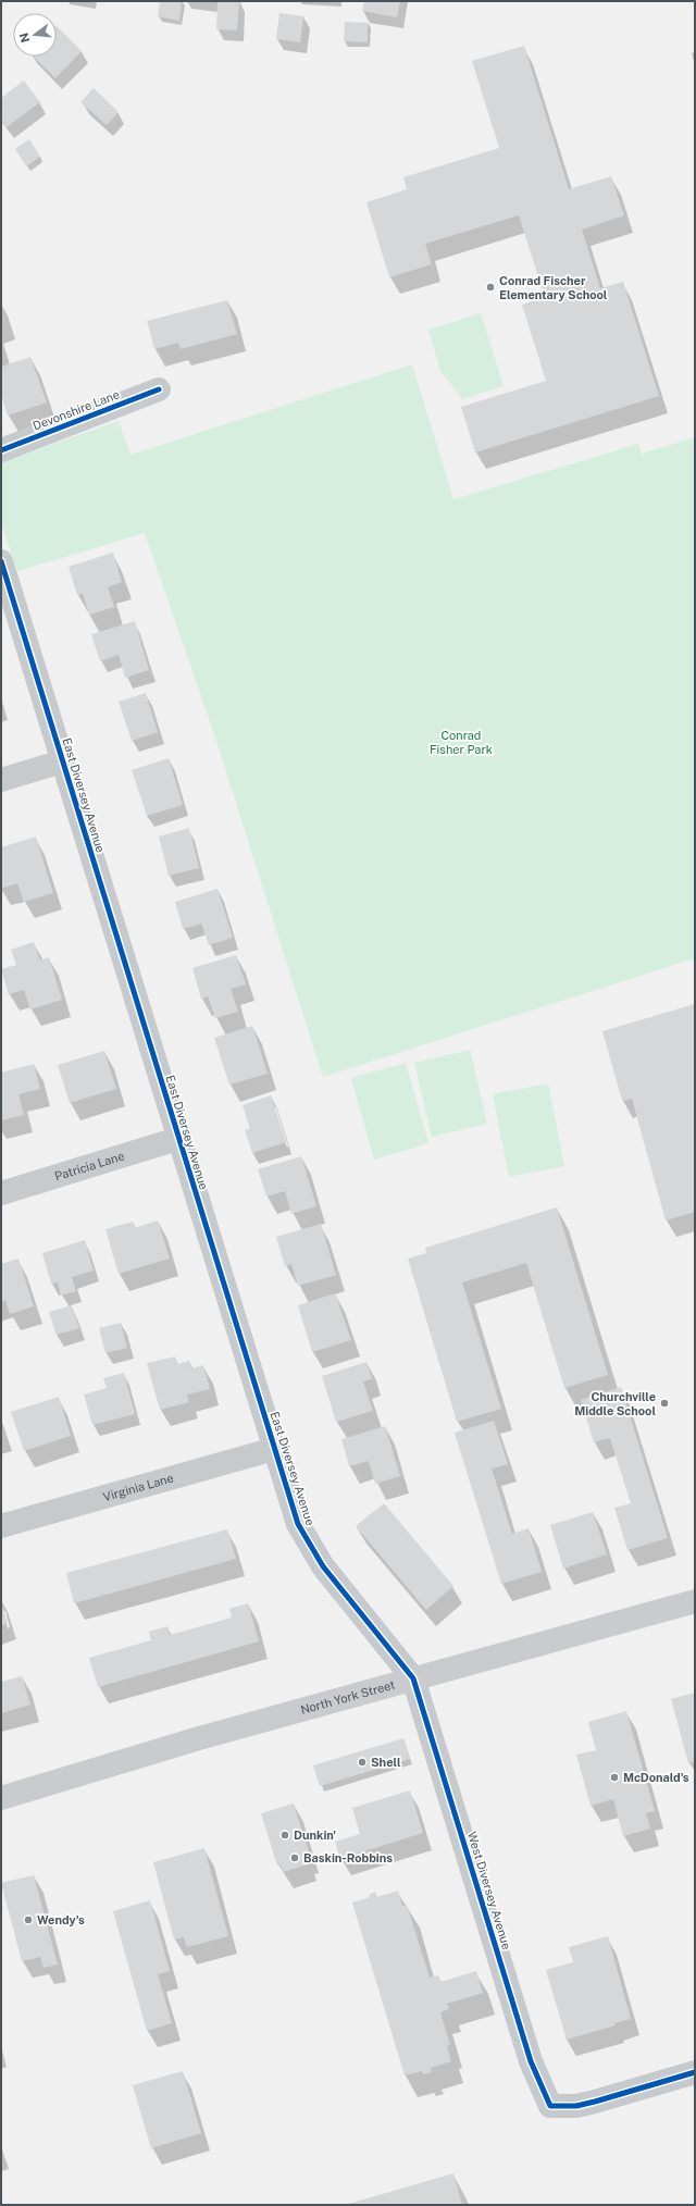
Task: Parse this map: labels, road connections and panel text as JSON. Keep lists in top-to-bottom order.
{
  "streets": {
    "main road": ["North York Street"],
    "street": [
      "Devonshire Lane",
      "East Diversey Avenue",
      "Patricia Lane",
      "Virginia Lane",
      "West Diversey Avenue"
    ]
  },
  "crossings": [
    ["East Diversey Avenue", "Patricia Lane"],
    ["East Diversey Avenue", "Virginia Lane"],
    ["East Diversey Avenue", "North York Street"],
    ["East Diversey Avenue", "West Diversey Avenue"],
    ["North York Street", "West Diversey Avenue"]
  ],
  "parks": ["Conrad Fisher Park"],
  "places": [
    "Conrad Fischer Elementary School",
    "Churchville Middle School",
    "Shell",
    "McDonald's",
    "Dunkin'",
    "Baskin-Robbins",
    "Wendy's"
  ],
  "north": "left"
}
